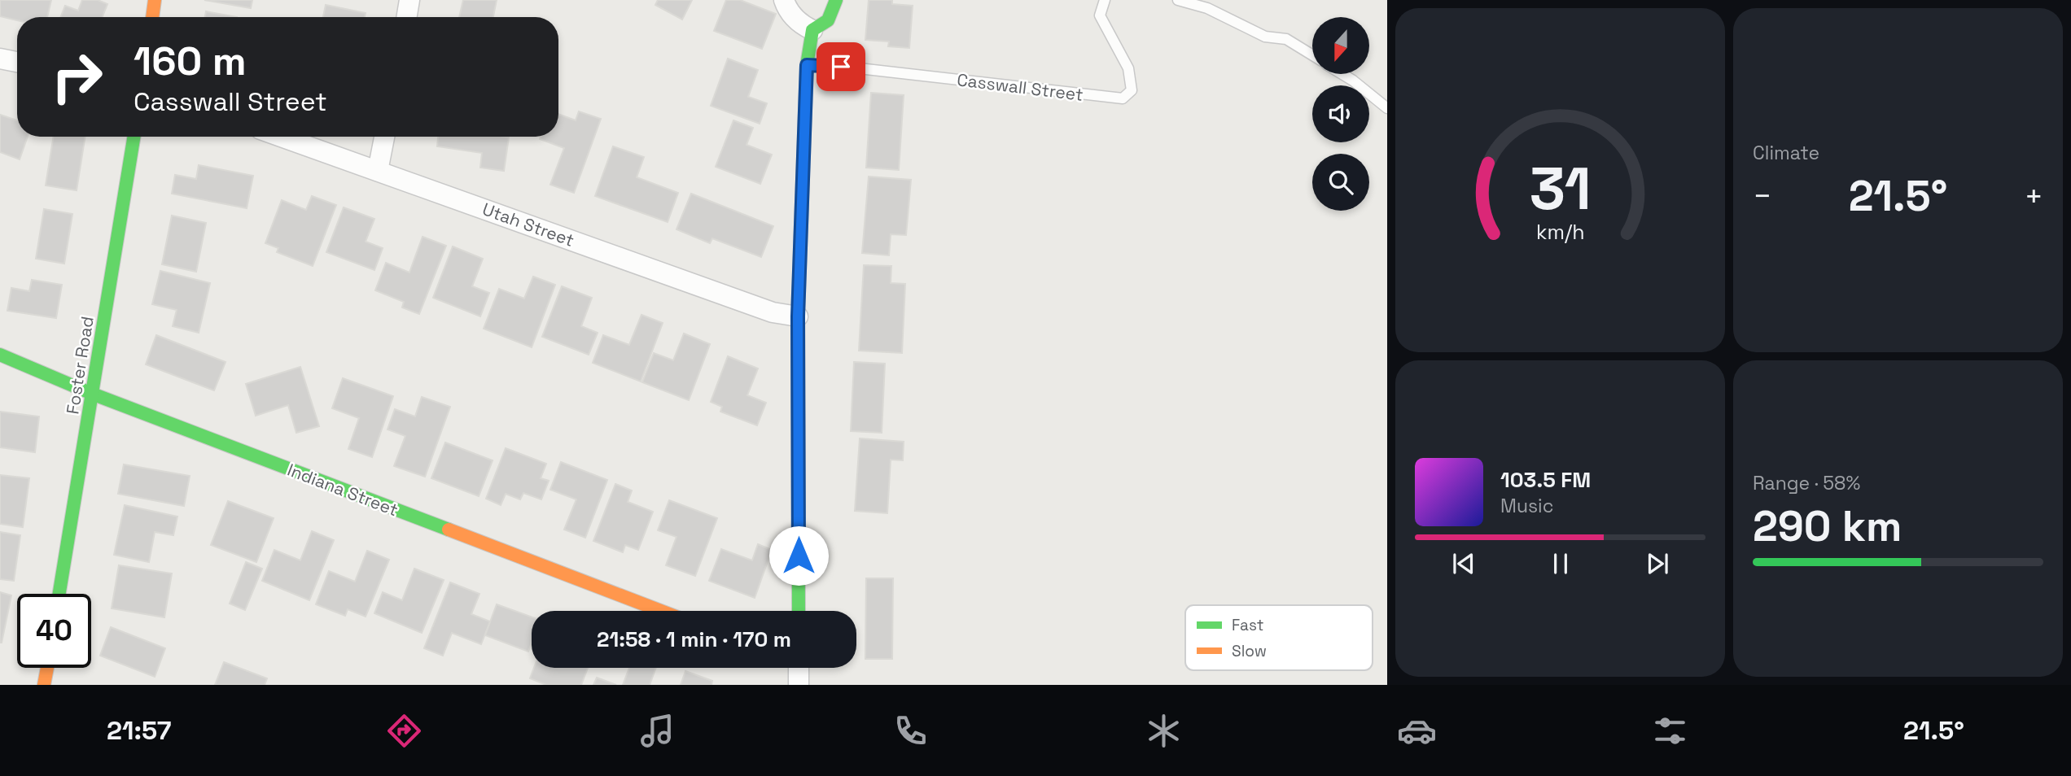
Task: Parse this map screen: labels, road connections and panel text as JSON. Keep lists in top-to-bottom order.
{
  "streets": {
    "street": ["Utah Street", "Foster Road", "Indiana Street"],
    "lane": ["Casswall Street"]
  },
  "crossings": [
    ["Foster Road", "Indiana Street"]
  ],
  "legend": ["Fast", "Slow"],
  "north": "bottom",
  "page": {
    "tile": [
      "Climate",
      ["Range · 58%", "290 km"]
    ],
    "turn": ["160 m", "Casswall Street"],
    "heat": ["−", "21.5°", "+"],
    "song": ["103.5 FM", "Music"],
    "limit": "40",
    "trip": "21:58 · 1 min · 170 m",
    "tabs": ["21:57", "21.5°"],
    "gauge": ["31", "km/h"]
  }
}
